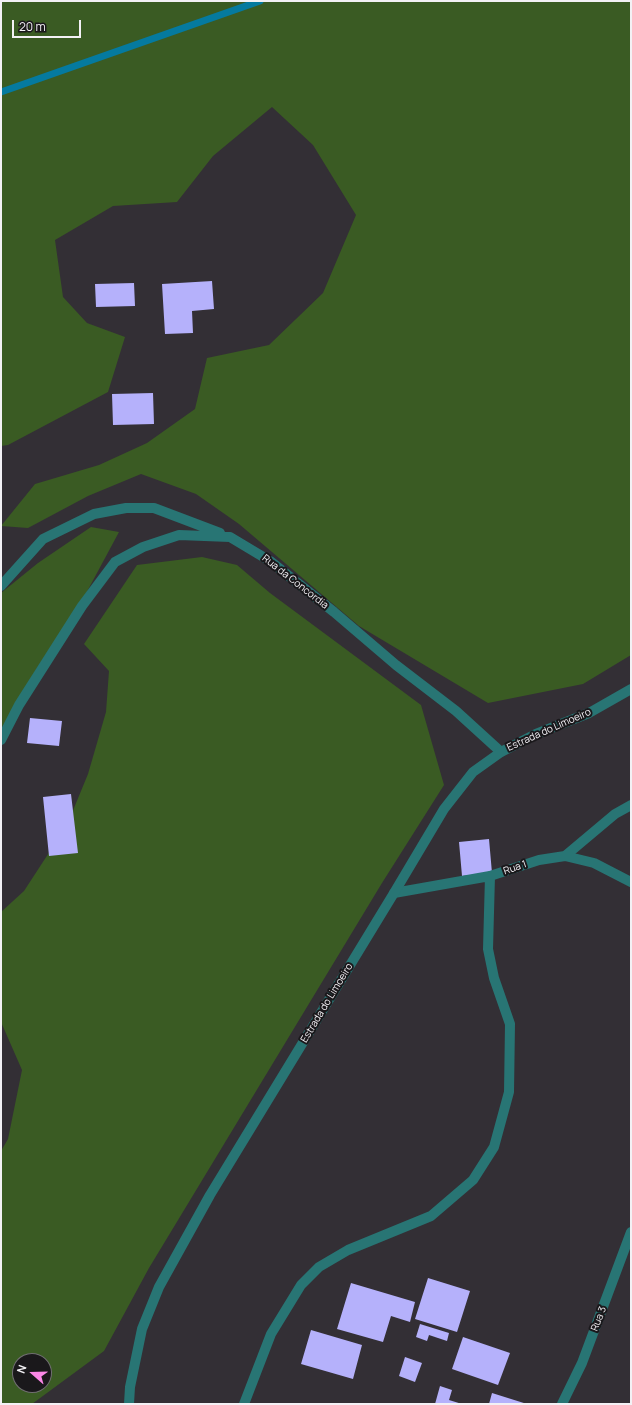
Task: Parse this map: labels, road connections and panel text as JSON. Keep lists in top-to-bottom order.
{
  "streets": {
    "street": [
      "Rua da Concordia",
      "Estrada do Limoeiro",
      "Rua 1",
      "Rua 3"
    ]
  },
  "crossings": [
    ["Rua da Concordia", "Estrada do Limoeiro"],
    ["Estrada do Limoeiro", "Rua 1"]
  ],
  "scale_bar": "20 m",
  "north": "left"
}
